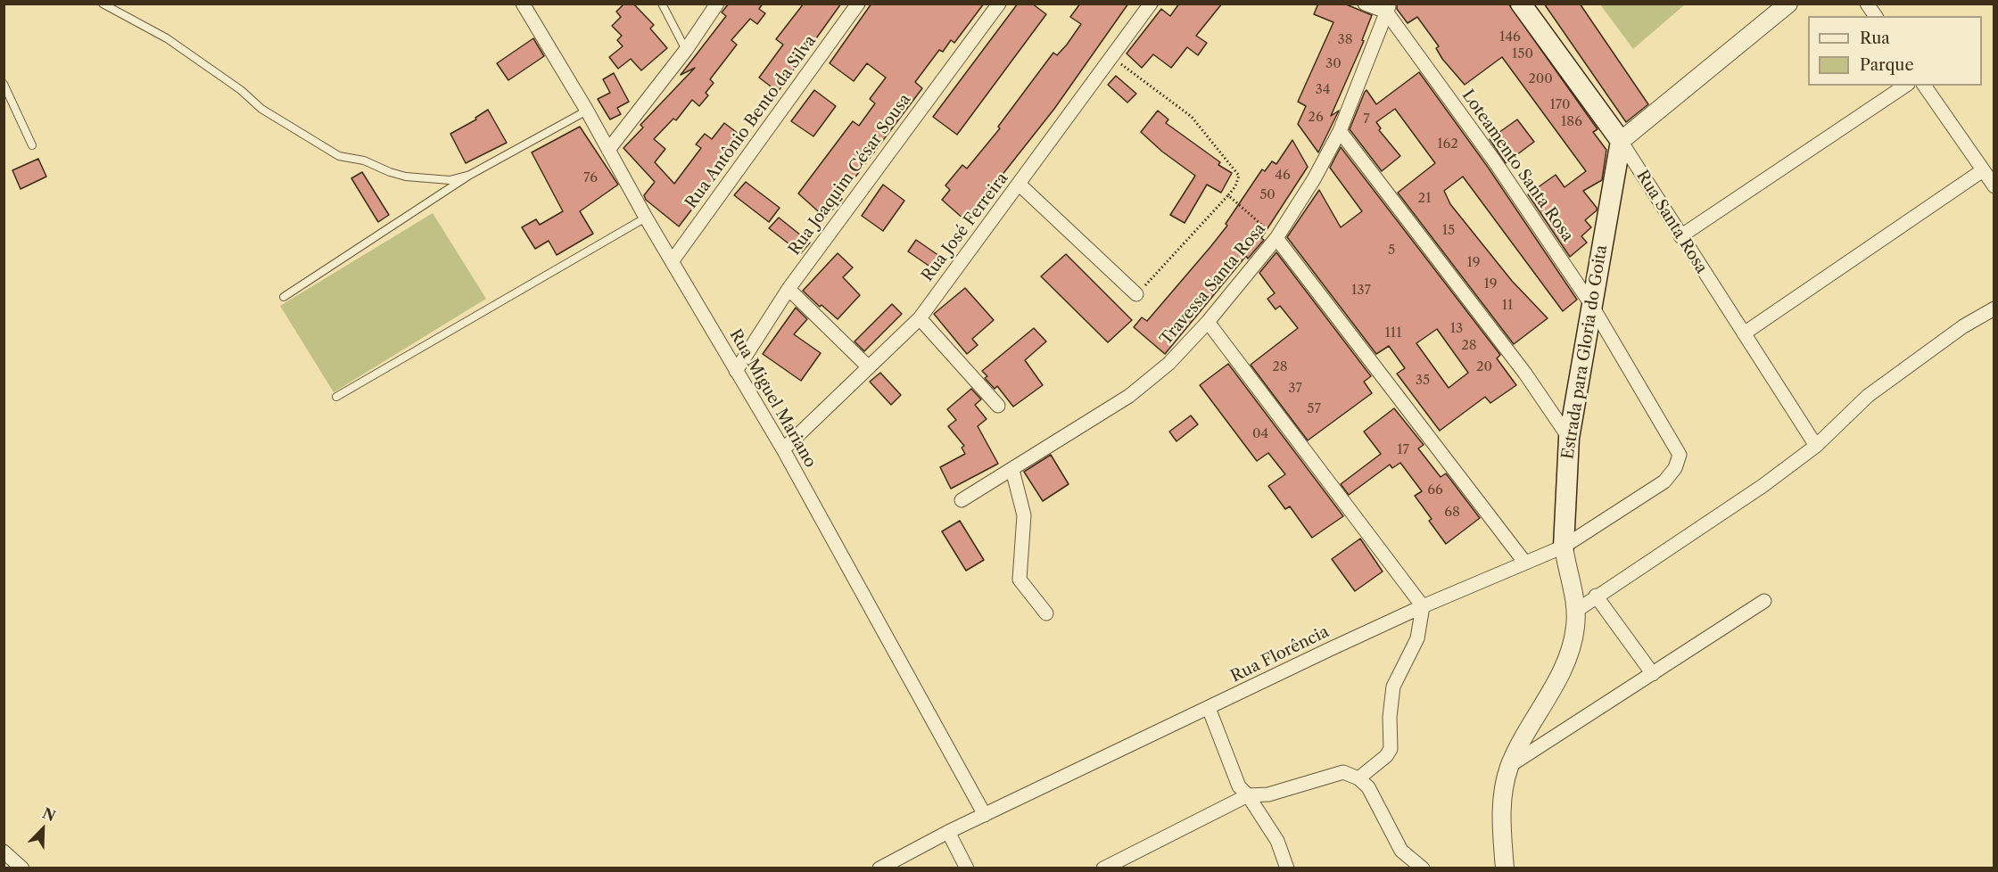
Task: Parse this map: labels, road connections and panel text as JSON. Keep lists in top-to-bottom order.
{
  "streets": {
    "main road": ["Rua Santa Rosa", "Estrada para Gloria do Goita"],
    "street": [
      "Rua Antônio Bento da Silva",
      "Loteamento Santa Rosa",
      "Rua Joaquim César Sousa",
      "Rua José Ferreira",
      "Travessa Santa Rosa",
      "Rua Miguel Mariano",
      "Rua Florência"
    ]
  },
  "crossings": [
    ["Rua Antônio Bento da Silva", "Rua Miguel Mariano"],
    ["Loteamento Santa Rosa", "Travessa Santa Rosa"],
    ["Loteamento Santa Rosa", "Estrada para Gloria do Goita"],
    ["Loteamento Santa Rosa", "Rua Florência"],
    ["Rua Joaquim César Sousa", "Rua Miguel Mariano"],
    ["Rua Santa Rosa", "Estrada para Gloria do Goita"],
    ["Rua José Ferreira", "Rua Miguel Mariano"],
    ["Estrada para Gloria do Goita", "Rua Florência"],
    ["Rua Miguel Mariano", "Rua Florência"]
  ],
  "house_numbers": [
    "146",
    "38",
    "150",
    "30",
    "200",
    "34",
    "170",
    "26",
    "7",
    "186",
    "162",
    "46",
    "76",
    "50",
    "21",
    "15",
    "5",
    "19",
    "19",
    "137",
    "11",
    "13",
    "111",
    "28",
    "28",
    "20",
    "35",
    "37",
    "57",
    "04",
    "17",
    "66",
    "68"
  ],
  "legend": ["Rua", "Parque"],
  "north": "top right"
}
